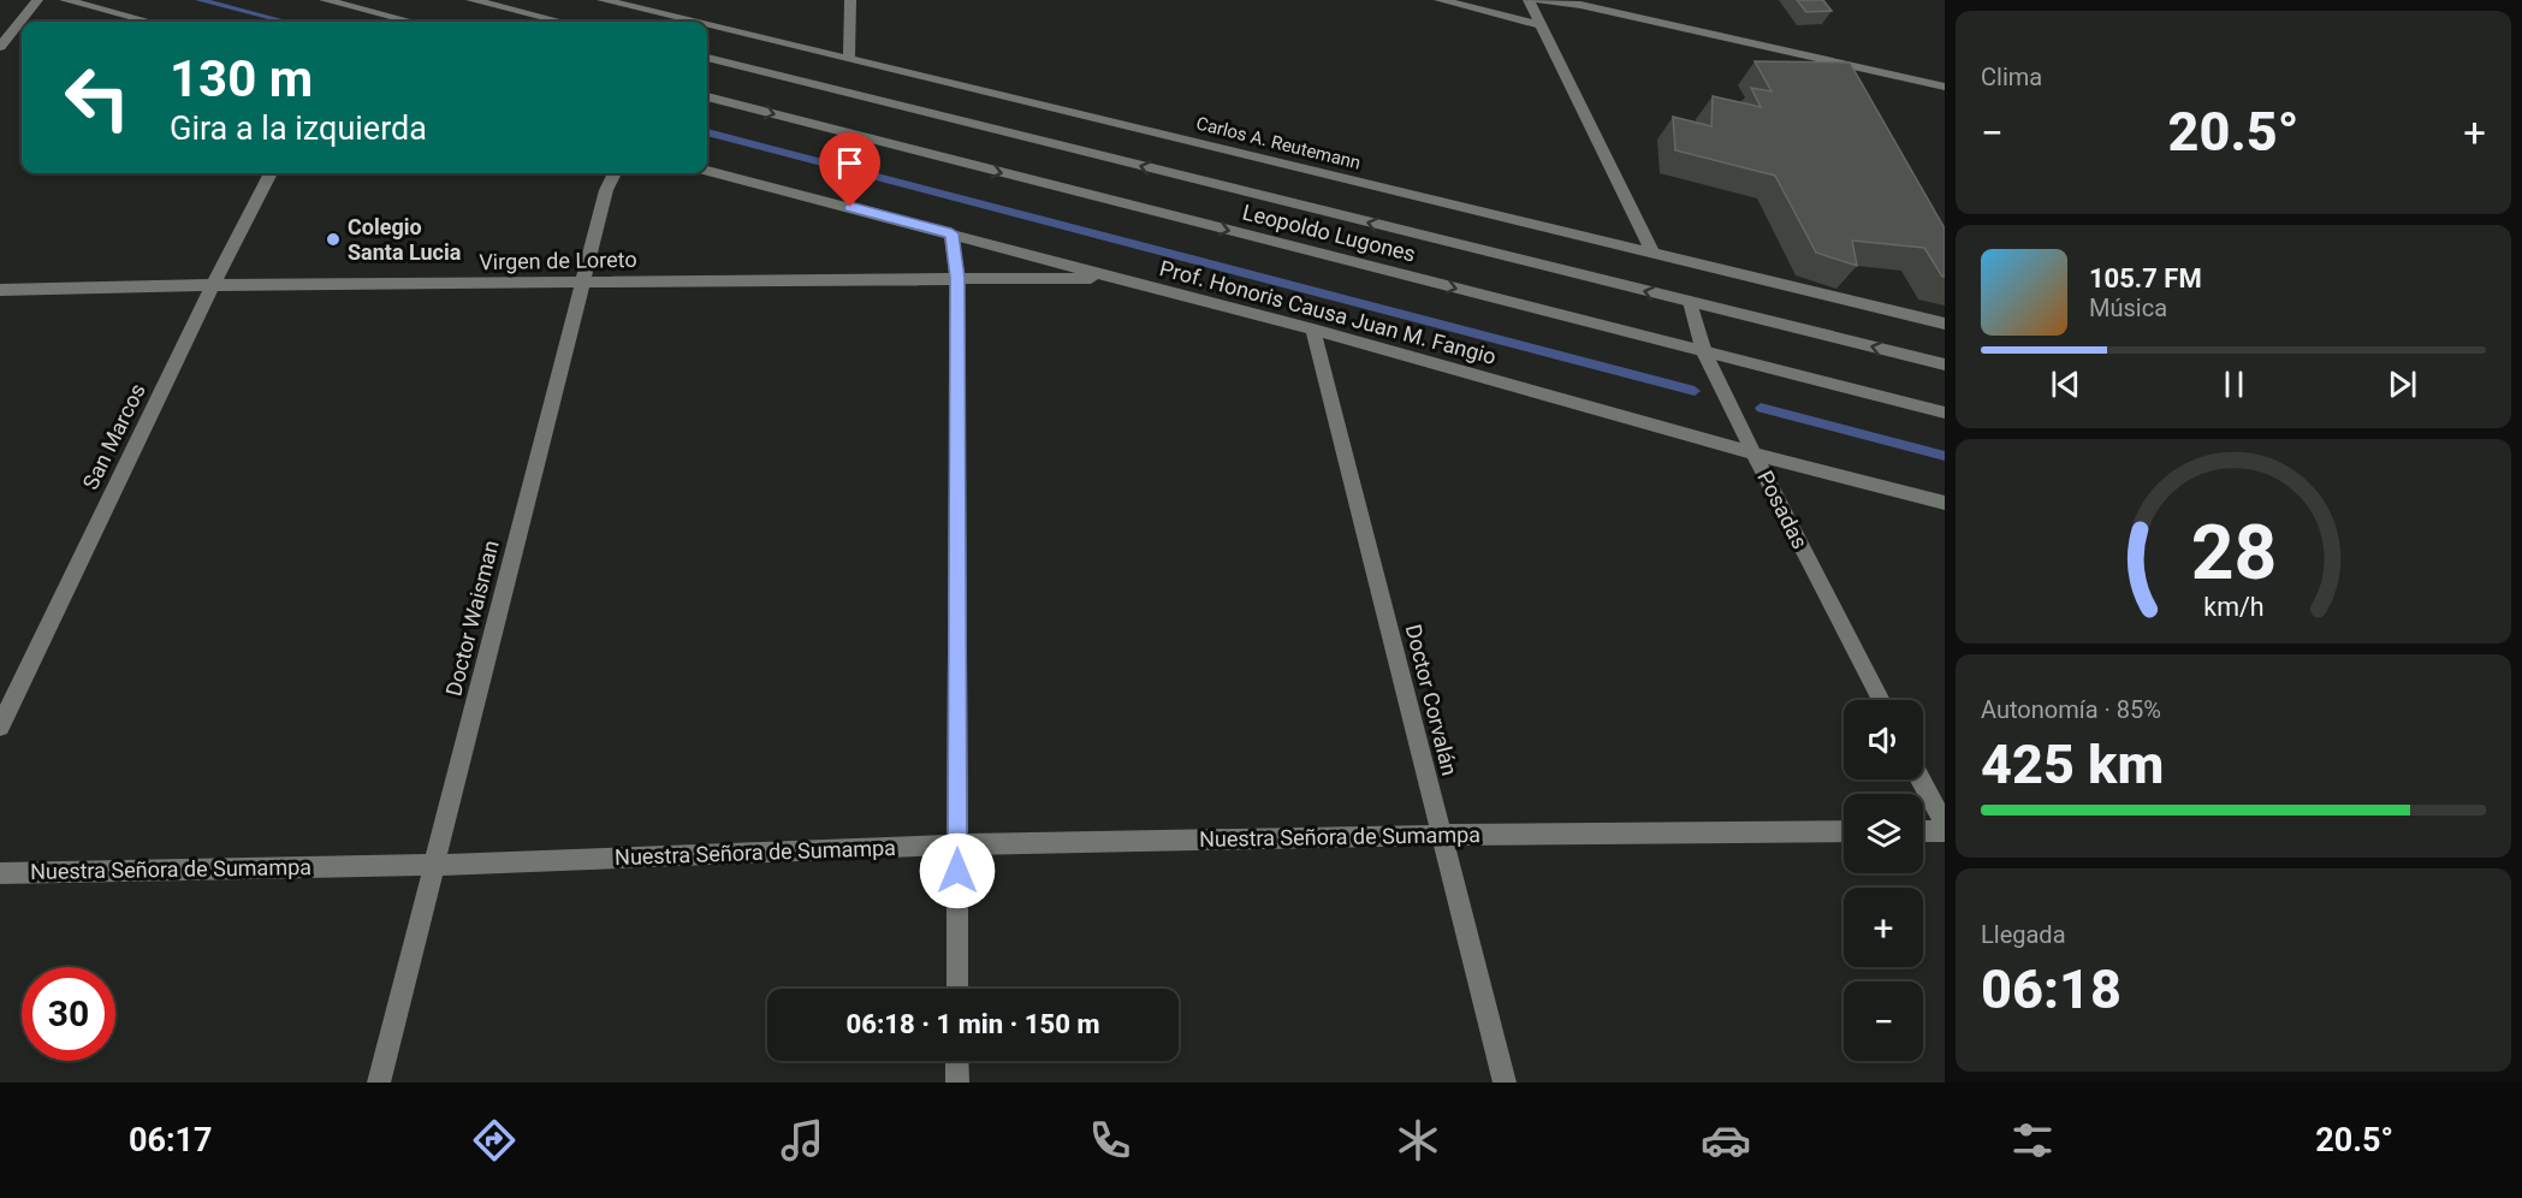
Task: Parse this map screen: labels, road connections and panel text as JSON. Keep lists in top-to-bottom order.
{
  "streets": {
    "street": [
      "Carlos A. Reutemann",
      "Leopoldo Lugones",
      "Virgen de Loreto",
      "Prof. Honoris Causa Juan M. Fangio",
      "San Marcos",
      "Posadas",
      "Doctor Waisman",
      "Doctor Corvalán",
      "Nuestra Señora de Sumampa"
    ]
  },
  "crossings": [
    ["Leopoldo Lugones", "Posadas"],
    ["Virgen de Loreto", "Prof. Honoris Causa Juan M. Fangio"],
    ["Virgen de Loreto", "San Marcos"],
    ["Virgen de Loreto", "Doctor Waisman"],
    ["Prof. Honoris Causa Juan M. Fangio", "Posadas"],
    ["Prof. Honoris Causa Juan M. Fangio", "Doctor Corvalán"],
    ["Doctor Waisman", "Nuestra Señora de Sumampa"],
    ["Doctor Corvalán", "Nuestra Señora de Sumampa"]
  ],
  "places": ["Colegio Santa Lucia"],
  "page": {
    "tile": [
      "Clima",
      ["Autonomía · 85%", "425 km"],
      ["Llegada", "06:18"]
    ],
    "turn": ["130 m", "Gira a la izquierda"],
    "heat": ["−", "20.5°", "+"],
    "song": ["105.7 FM", "Música"],
    "map_buttons": ["+", "−"],
    "limit": "30",
    "trip": "06:18 · 1 min · 150 m",
    "tabs": ["06:17", "20.5°"],
    "gauge": ["28", "km/h"]
  }
}
